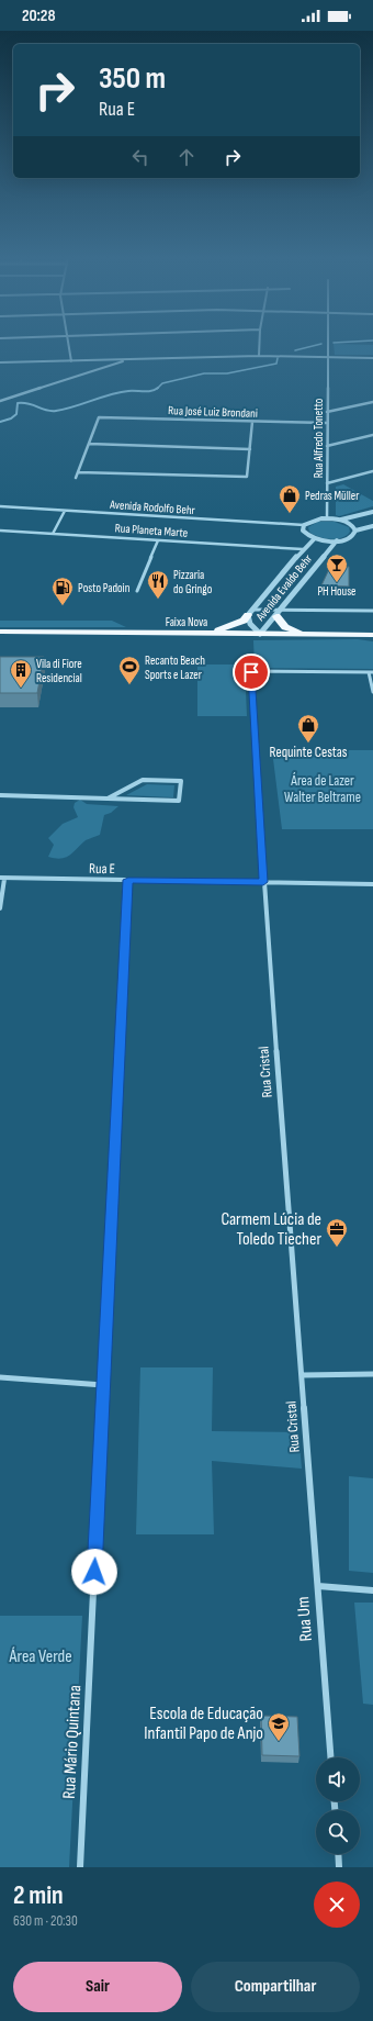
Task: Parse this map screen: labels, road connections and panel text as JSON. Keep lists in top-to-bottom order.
{
  "streets": {
    "highway": ["Faixa Nova"],
    "street": [
      "Rua José Luiz Brondani",
      "Rua Alfredo Tonetto",
      "Avenida Rodolfo Behr",
      "Rua Planeta Marte",
      "Avenida Evaldo Behr",
      "Rua E",
      "Rua Cristal",
      "Rua Um",
      "Rua Mário Quintana"
    ]
  },
  "crossings": [
    ["Rua José Luiz Brondani", "Rua Alfredo Tonetto"],
    ["Rua Planeta Marte", "Avenida Evaldo Behr"],
    ["Avenida Evaldo Behr", "Faixa Nova"],
    ["Rua E", "Rua Cristal"],
    ["Rua E", "Rua Mário Quintana"],
    ["Rua Cristal", "Rua Um"]
  ],
  "parks": ["Área de Lazer Walter Beltrame", "Área Verde"],
  "places": {
    "shop": ["Pedras Müller", "Requinte Cestas"],
    "bar": ["PH House"],
    "restaurant": ["Pizzaria do Gringo"],
    "fuel station": ["Posto Padoin"],
    "sports": ["Recanto Beach Sports e Lazer"],
    "building": ["Vila di Fiore Residencial"],
    "office": ["Carmem Lúcia de Toledo Tiecher"],
    "school or university": ["Escola de Educação Infantil Papo de Anjo"]
  },
  "page": {
    "status": "20:28",
    "turn": ["350 m", "Rua E"],
    "heading": ["2 min", "630 m · 20:30"],
    "buttons": ["Sair", "Compartilhar"]
  }
}
